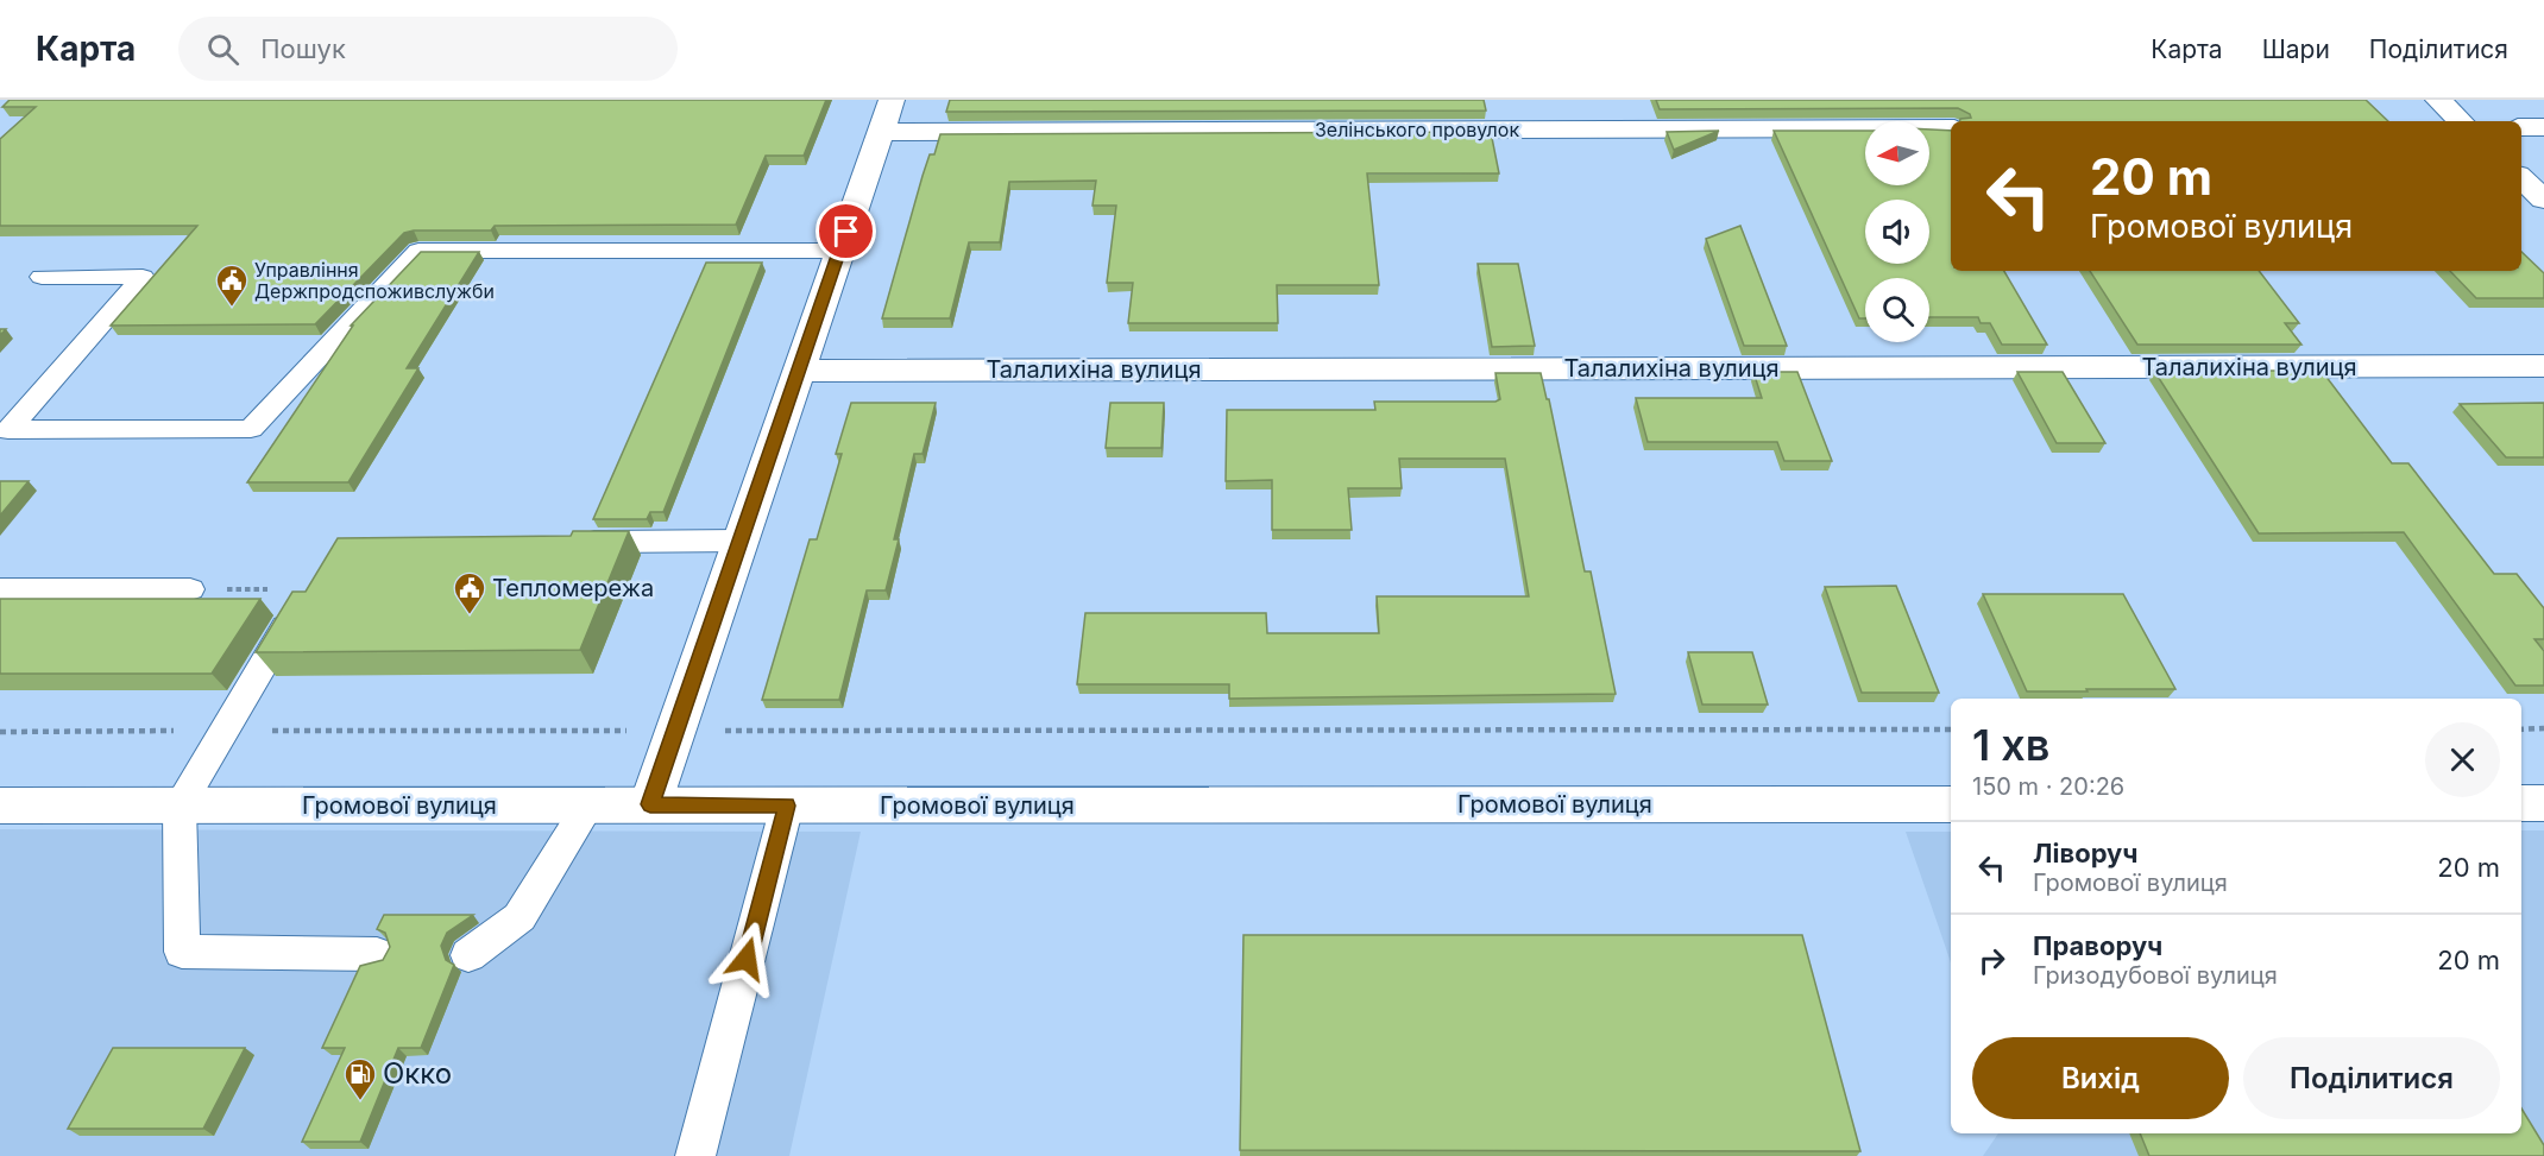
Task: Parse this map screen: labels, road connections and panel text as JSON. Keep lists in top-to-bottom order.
{
  "streets": {
    "street": ["Зелінського провулок", "Талалихіна вулиця", "Громової вулиця"]
  },
  "places": {
    "public building": ["Управління Держпродспоживслужби", "Тепломережа"],
    "fuel station": ["Окко"]
  },
  "north": "left",
  "page": {
    "header": "Карта",
    "search": "Пошук",
    "nav": ["Карта", "Шари", "Поділитися"],
    "turn": ["20 m", "Громової вулиця"],
    "heading": ["1 хв", "150 m · 20:26"],
    "list": [
      {
        "name": "Ліворуч",
        "note": "Громової вулиця",
        "value": "20 m"
      },
      {
        "name": "Праворуч",
        "note": "Гризодубової вулиця",
        "value": "20 m"
      }
    ],
    "buttons": ["Вихід", "Поділитися"]
  }
}
